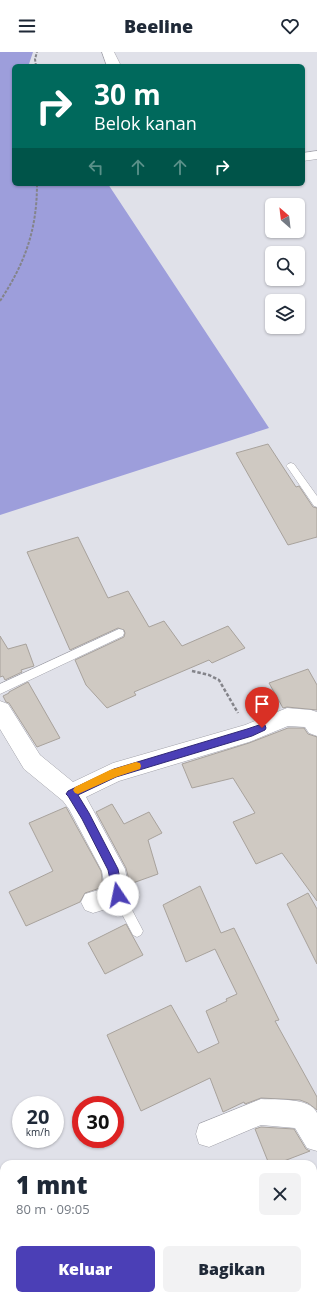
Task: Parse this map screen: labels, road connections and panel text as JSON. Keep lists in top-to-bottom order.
{
  "north": "top left",
  "page": {
    "header": "Beeline",
    "turn": ["30 m", "Belok kanan"],
    "speed": "20 km/h",
    "limit": "30",
    "heading": ["1 mnt", "80 m · 09:05"],
    "buttons": ["Keluar", "Bagikan"]
  }
}
